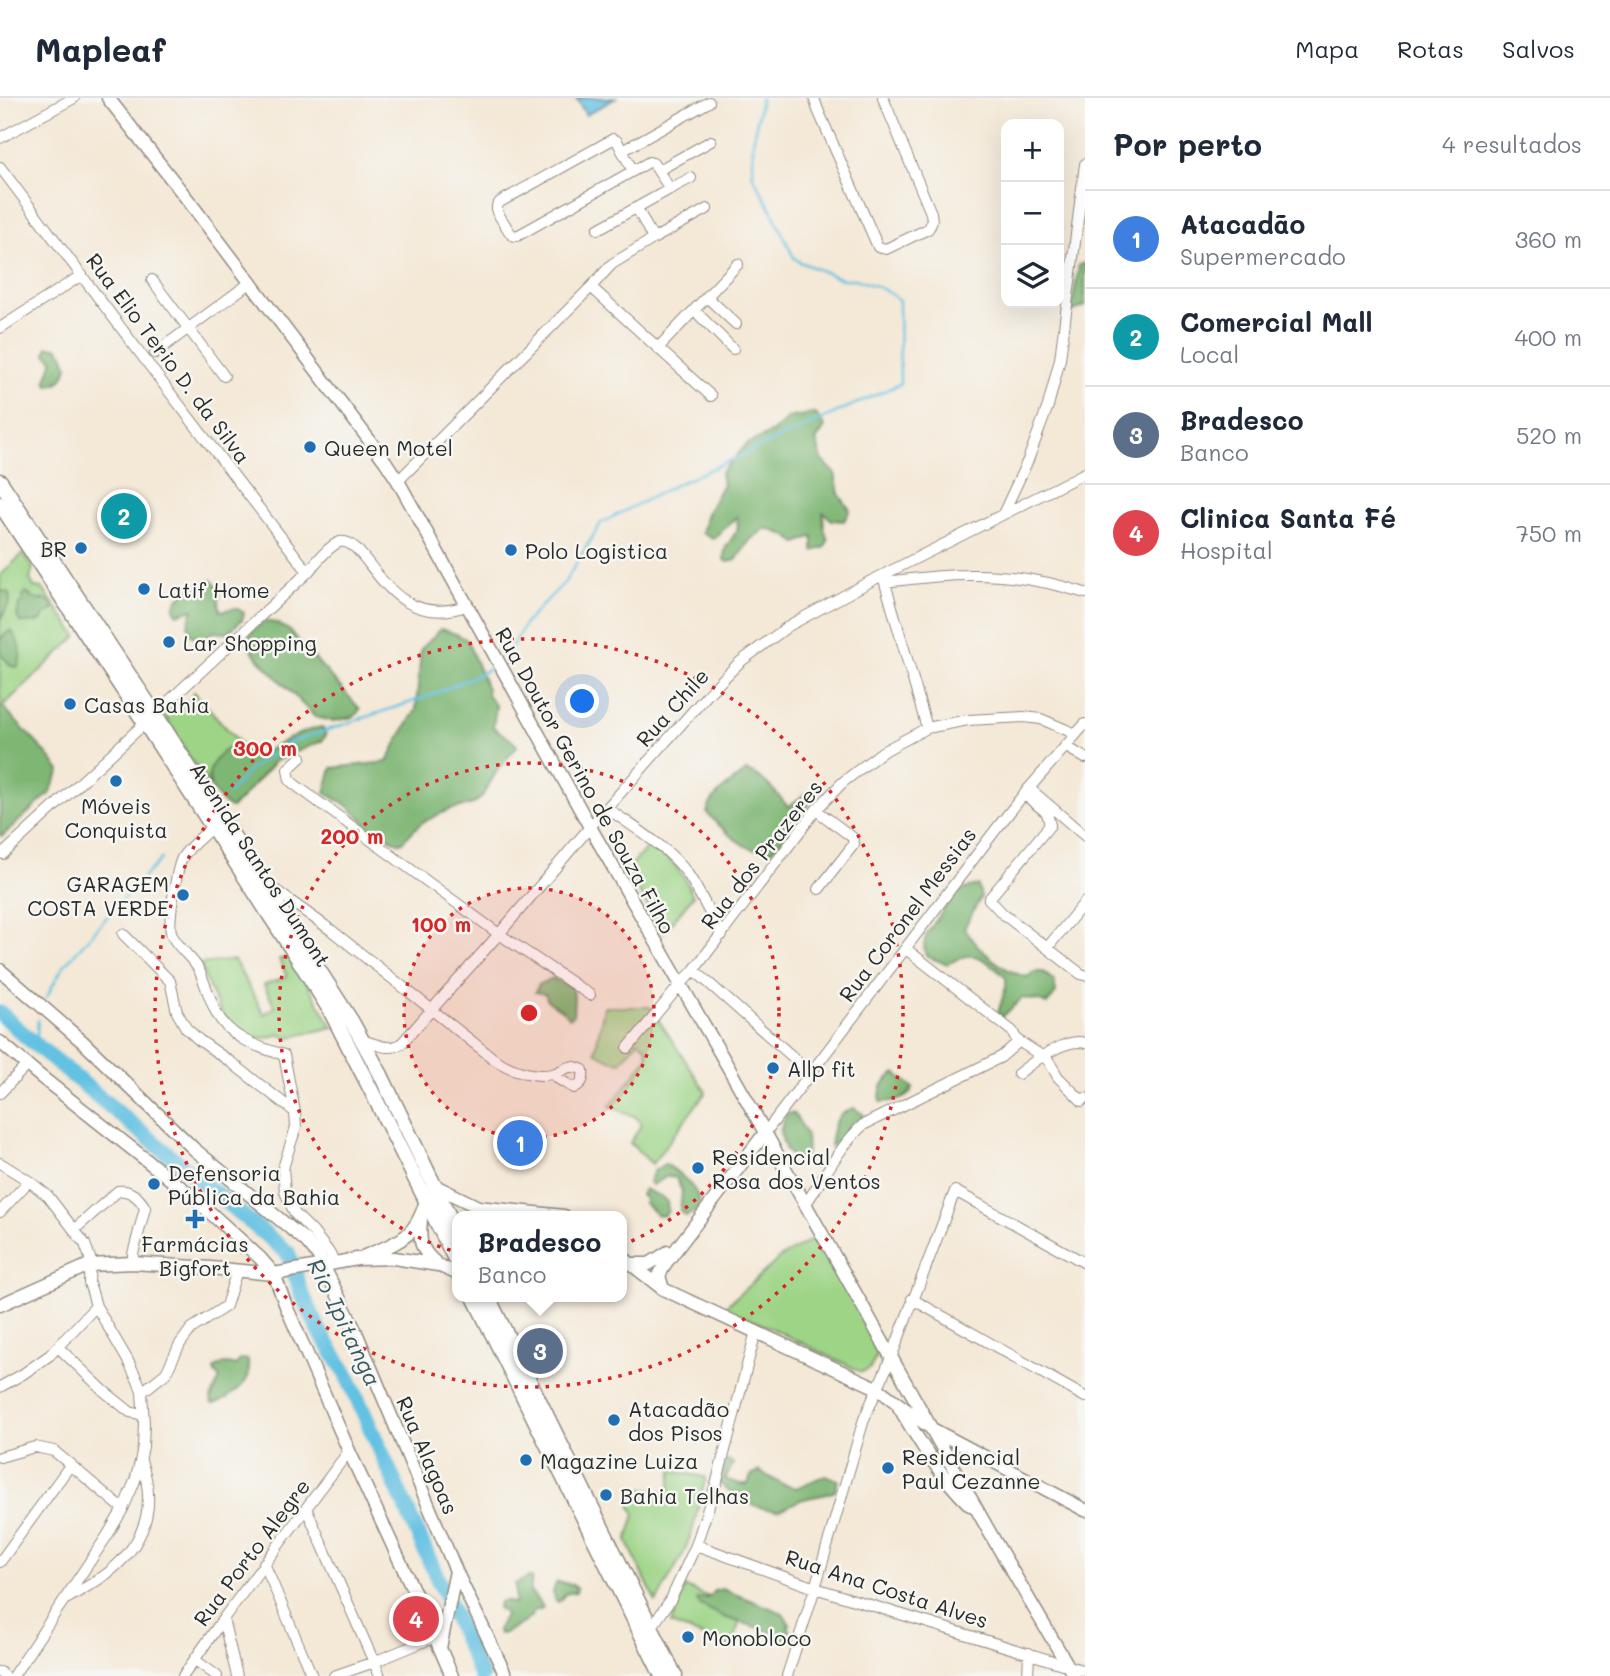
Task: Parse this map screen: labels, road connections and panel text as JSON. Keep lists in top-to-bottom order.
{
  "streets": {
    "highway": ["Avenida Santos Dumont"],
    "main road": ["Rua Doutor Gerino de Souza Filho", "Rua Alagoas"],
    "street": [
      "Rua Elio Terio D. da Silva",
      "Rua Chile",
      "Rua dos Prazeres",
      "Rua Coronel Messias",
      "Rua Porto Alegre",
      "Rua Ana Costa Alves"
    ]
  },
  "crossings": [
    ["Rua Chile", "Rua Doutor Gerino de Souza Filho"],
    ["Rua Chile", "Avenida Santos Dumont"],
    ["Rua Doutor Gerino de Souza Filho", "Rua dos Prazeres"],
    ["Rua Doutor Gerino de Souza Filho", "Rua Coronel Messias"],
    ["Rua Doutor Gerino de Souza Filho", "Rua Ana Costa Alves"],
    ["Rua dos Prazeres", "Rua Coronel Messias"]
  ],
  "water": ["Rio Ipitanga"],
  "places": {
    "other": [
      "Queen Motel",
      "BR",
      "Polo Logistica",
      "Latif Home",
      "Lar Shopping",
      "Casas Bahia",
      "Móveis Conquista",
      "GARAGEM COSTA VERDE",
      "Allp fit",
      "Residencial Rosa dos Ventos",
      "Defensoria Pública da Bahia",
      "Atacadão dos Pisos",
      "Magazine Luiza",
      "Residencial Paul Cezanne",
      "Bahia Telhas",
      "Monobloco"
    ],
    "health": ["Farmácias Bigfort"]
  },
  "page": {
    "header": "Mapleaf",
    "nav": ["Mapa", "Rotas", "Salvos"],
    "heading": ["Por perto", "4 resultados"],
    "map_buttons": ["+", "−"],
    "list": [
      {
        "mark": "1",
        "name": "Atacadão",
        "note": "Supermercado",
        "value": "360 m"
      },
      {
        "mark": "2",
        "name": "Comercial Mall",
        "note": "Local",
        "value": "400 m"
      },
      {
        "mark": "3",
        "name": "Bradesco",
        "note": "Banco",
        "value": "520 m"
      },
      {
        "mark": "4",
        "name": "Clinica Santa Fé",
        "note": "Hospital",
        "value": "750 m"
      }
    ],
    "pins": [
      "2",
      "1",
      "3",
      "4"
    ],
    "popup": ["Bradesco", "Banco"]
  },
  "rings": ["300 m", "200 m", "100 m"]
}
